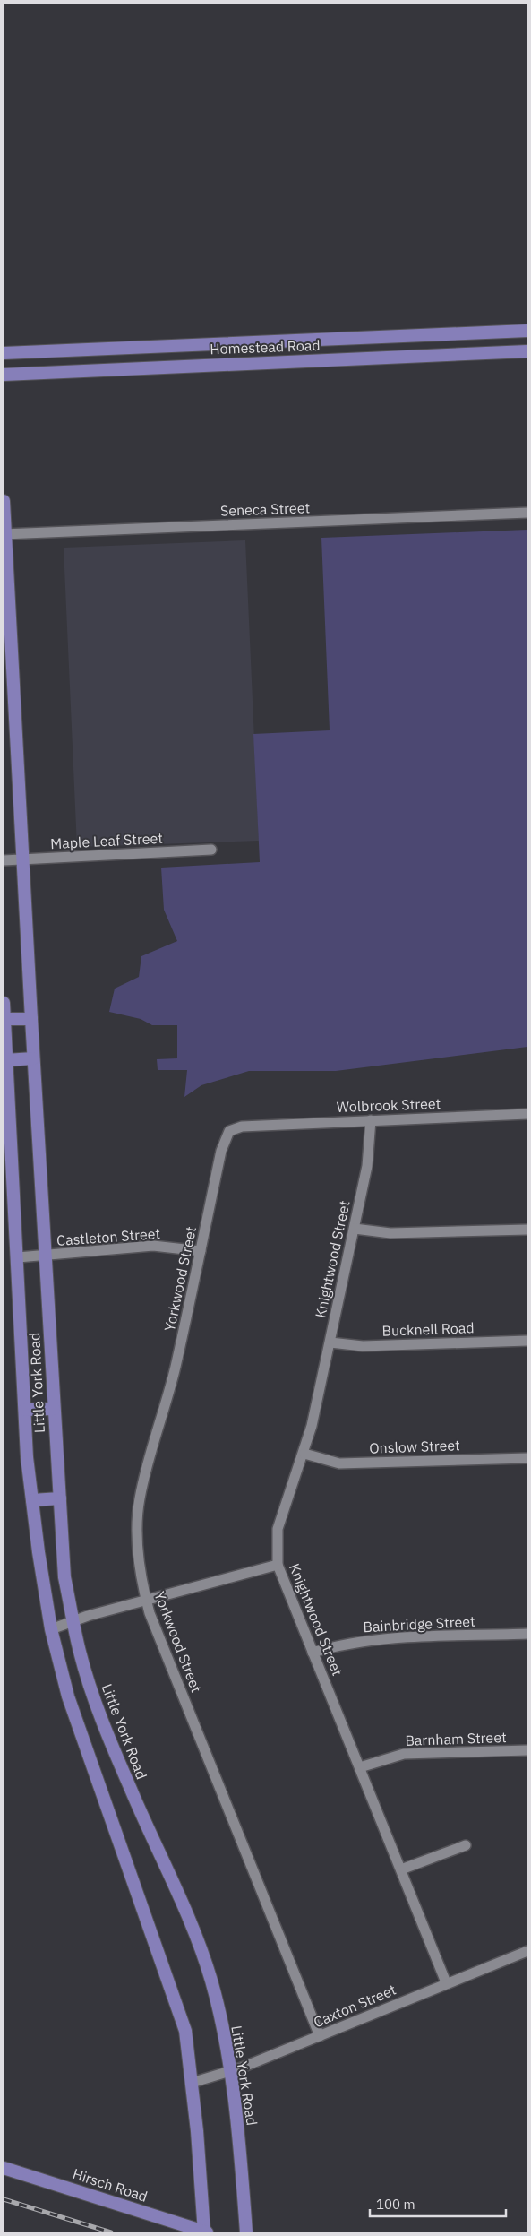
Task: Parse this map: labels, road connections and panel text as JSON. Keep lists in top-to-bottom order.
{
  "streets": {
    "main road": ["Homestead Road", "Little York Road", "Hirsch Road"],
    "street": [
      "Seneca Street",
      "Maple Leaf Street",
      "Wolbrook Street",
      "Castleton Street",
      "Knightwood Street",
      "Yorkwood Street",
      "Bucknell Road",
      "Onslow Street",
      "Bainbridge Street",
      "Barnham Street",
      "Caxton Street"
    ]
  },
  "crossings": [
    ["Seneca Street", "Little York Road"],
    ["Maple Leaf Street", "Little York Road"],
    ["Wolbrook Street", "Knightwood Street"],
    ["Wolbrook Street", "Yorkwood Street"],
    ["Castleton Street", "Yorkwood Street"],
    ["Castleton Street", "Little York Road"],
    ["Knightwood Street", "Bucknell Road"],
    ["Knightwood Street", "Onslow Street"],
    ["Knightwood Street", "Bainbridge Street"],
    ["Knightwood Street", "Barnham Street"],
    ["Knightwood Street", "Caxton Street"],
    ["Yorkwood Street", "Caxton Street"],
    ["Little York Road", "Caxton Street"],
    ["Little York Road", "Hirsch Road"]
  ],
  "scale_bar": "100 m"
}
